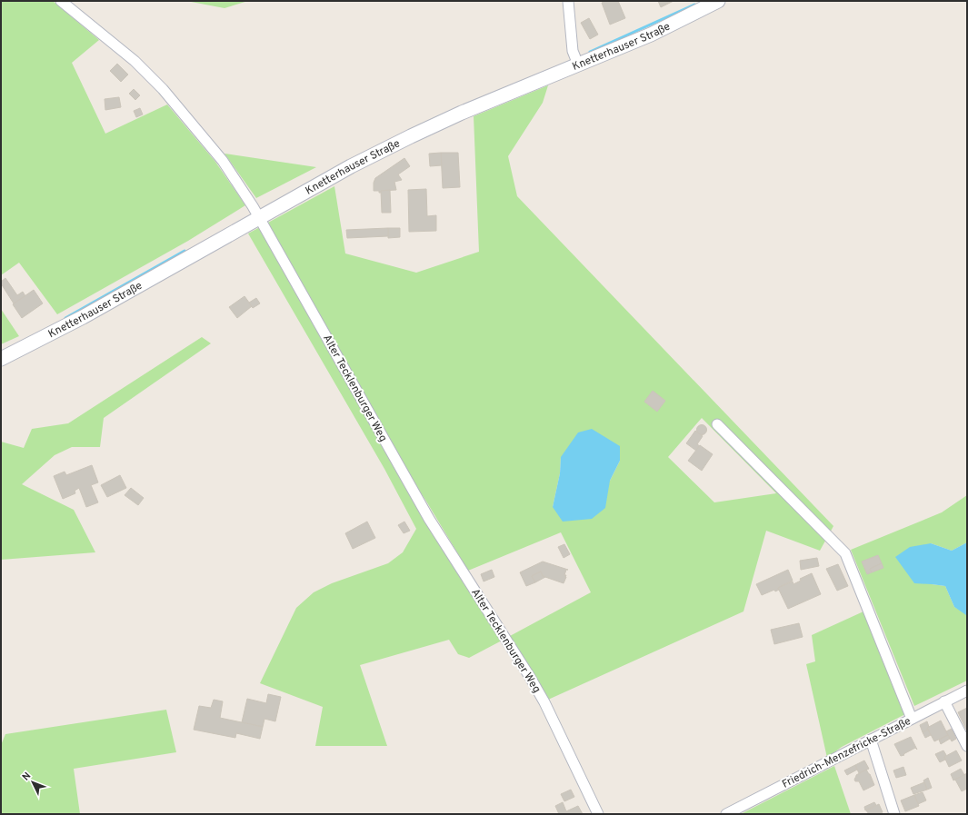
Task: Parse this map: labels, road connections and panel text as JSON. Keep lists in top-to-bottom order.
{
  "streets": {
    "street": ["Knetterhauser Straße", "Alter Tecklenburger Weg", "Friedrich-Menzefricke-Straße"]
  },
  "crossings": [
    ["Knetterhauser Straße", "Alter Tecklenburger Weg"]
  ],
  "north": "top left"
}
